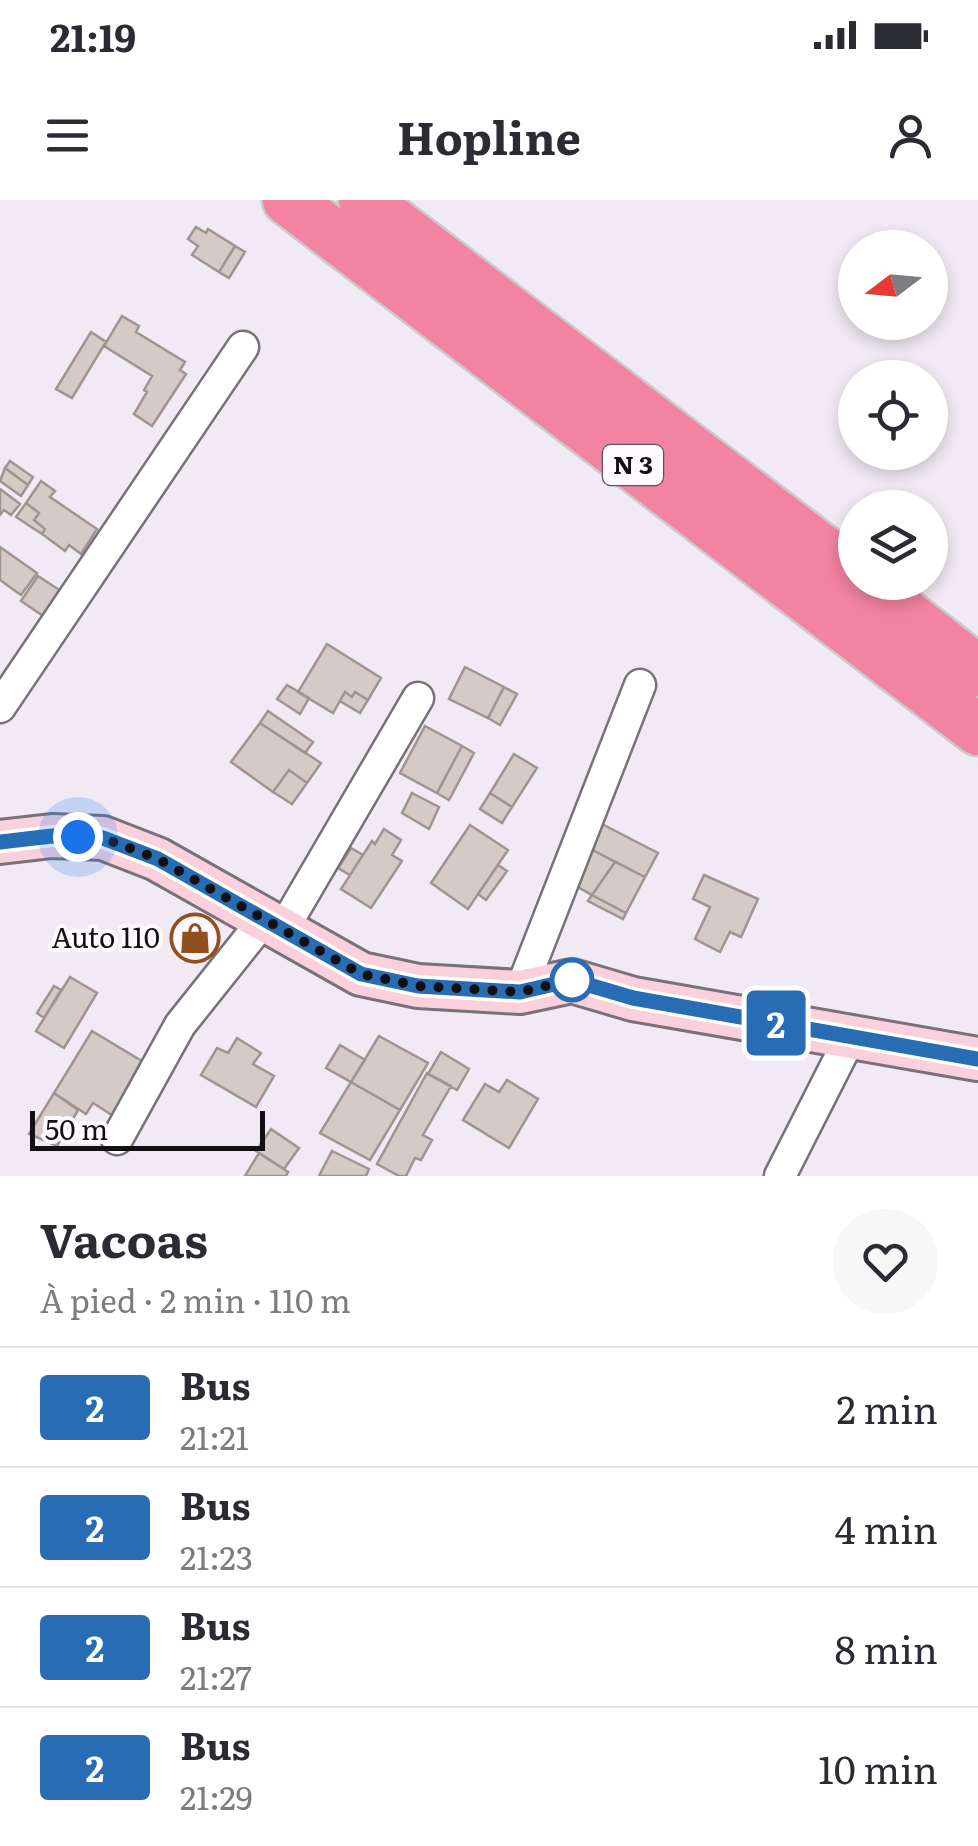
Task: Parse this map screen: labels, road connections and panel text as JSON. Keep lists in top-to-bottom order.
{
  "streets": {
    "highway": ["N 3"]
  },
  "places": {
    "shop": ["Auto 110"]
  },
  "lines": ["bus line 2"],
  "scale_bar": "50 m",
  "north": "left",
  "page": {
    "status": "21:19",
    "header": "Hopline",
    "on_map": "2",
    "scale": "50 m",
    "heading": ["Vacoas", "À pied · 2 min · 110 m"],
    "list": [
      {
        "mark": "2",
        "name": "Bus",
        "note": "21:21",
        "value": "2 min"
      },
      {
        "mark": "2",
        "name": "Bus",
        "note": "21:23",
        "value": "4 min"
      },
      {
        "mark": "2",
        "name": "Bus",
        "note": "21:27",
        "value": "8 min"
      },
      {
        "mark": "2",
        "name": "Bus",
        "note": "21:29",
        "value": "10 min"
      }
    ]
  }
}
